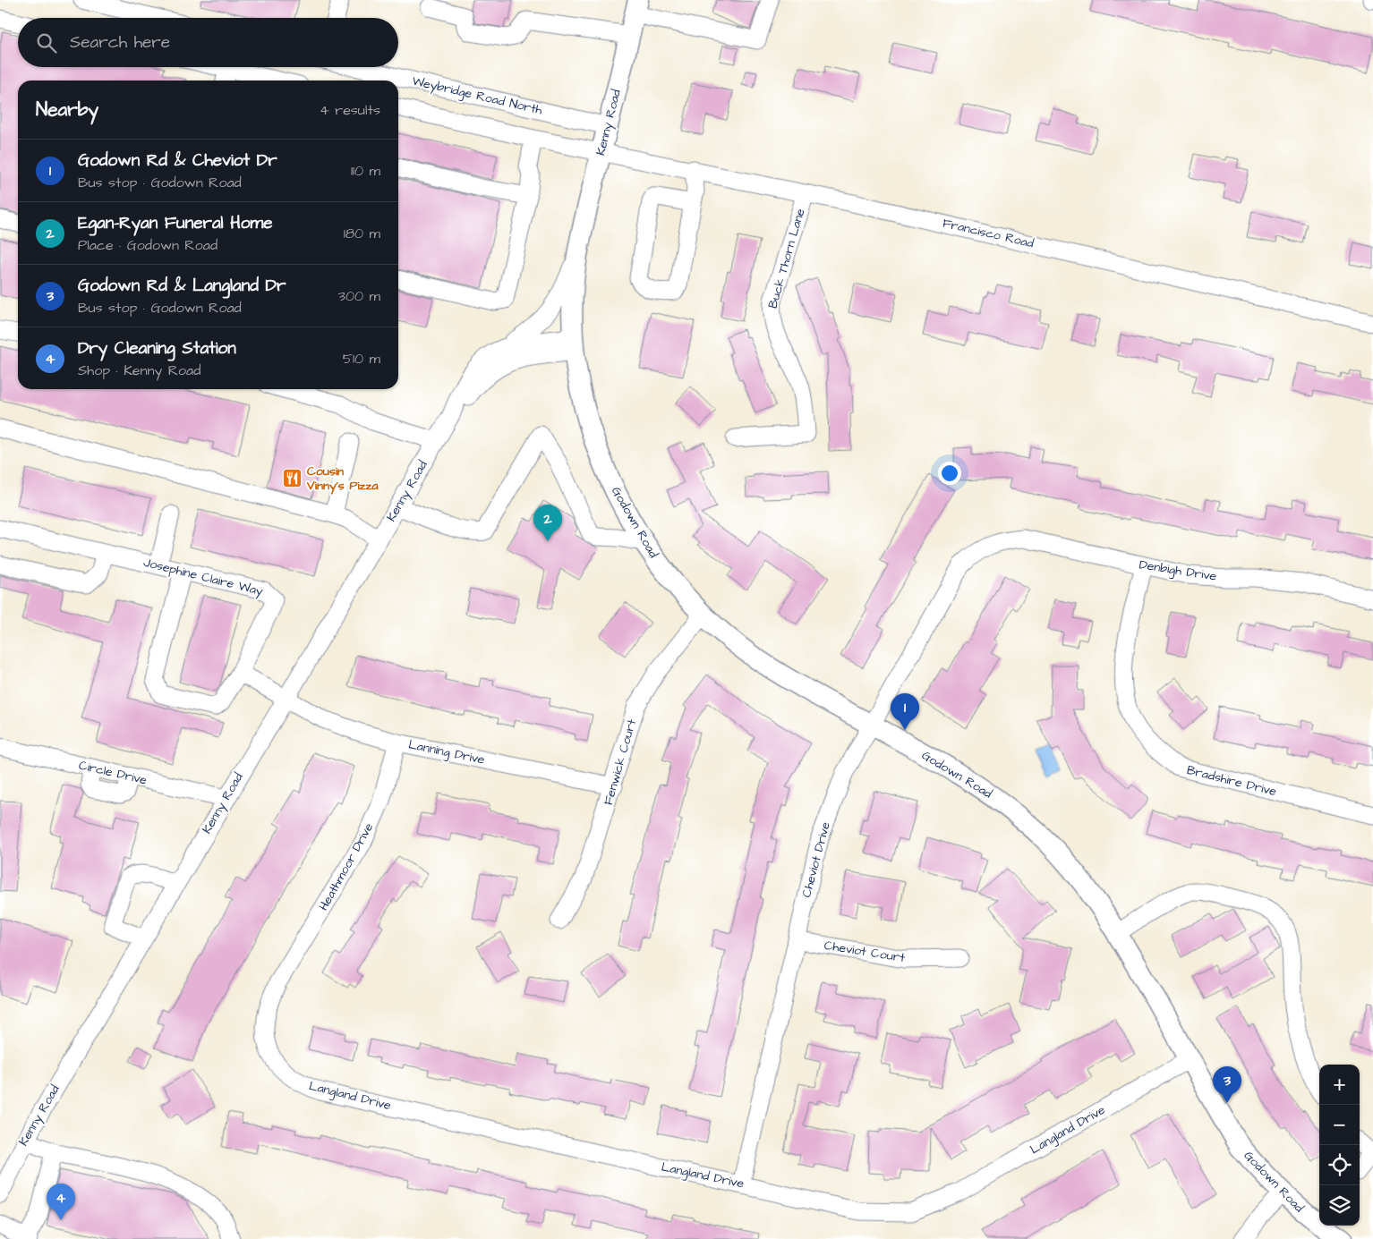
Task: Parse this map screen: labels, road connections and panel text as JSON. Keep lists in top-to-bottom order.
{
  "streets": {
    "main road": ["Kenny Road", "Godown Road"],
    "street": [
      "Weybridge Road North",
      "Francisco Road",
      "Buck Thorn Lane",
      "Denbigh Drive",
      "Josephine Claire Way",
      "Lanning Drive",
      "Fenwick Court",
      "Circle Drive",
      "Bradshire Drive",
      "Cheviot Drive",
      "Heathmoor Drive",
      "Cheviot Court",
      "Langland Drive"
    ]
  },
  "crossings": [
    ["Weybridge Road North", "Kenny Road"],
    ["Kenny Road", "Francisco Road"],
    ["Kenny Road", "Godown Road"],
    ["Kenny Road", "Lanning Drive"],
    ["Kenny Road", "Circle Drive"],
    ["Francisco Road", "Buck Thorn Lane"],
    ["Godown Road", "Fenwick Court"],
    ["Godown Road", "Cheviot Drive"],
    ["Godown Road", "Langland Drive"],
    ["Denbigh Drive", "Bradshire Drive"],
    ["Denbigh Drive", "Cheviot Drive"],
    ["Lanning Drive", "Fenwick Court"],
    ["Lanning Drive", "Heathmoor Drive"],
    ["Cheviot Drive", "Cheviot Court"],
    ["Cheviot Drive", "Langland Drive"],
    ["Heathmoor Drive", "Langland Drive"]
  ],
  "places": {
    "restaurant": ["Cousin Vinny's Pizza"]
  },
  "page": {
    "search": "Search here",
    "heading": ["Nearby", "4 results"],
    "list": [
      {
        "mark": "1",
        "name": "Godown Rd & Cheviot Dr",
        "note": "Bus stop · Godown Road",
        "value": "110 m"
      },
      {
        "mark": "2",
        "name": "Egan-Ryan Funeral Home",
        "note": "Place · Godown Road",
        "value": "180 m"
      },
      {
        "mark": "3",
        "name": "Godown Rd & Langland Dr",
        "note": "Bus stop · Godown Road",
        "value": "300 m"
      },
      {
        "mark": "4",
        "name": "Dry Cleaning Station",
        "note": "Shop · Kenny Road",
        "value": "510 m"
      }
    ],
    "pins": [
      "2",
      "1",
      "3",
      "4"
    ],
    "map_buttons": ["+", "−"]
  }
}
